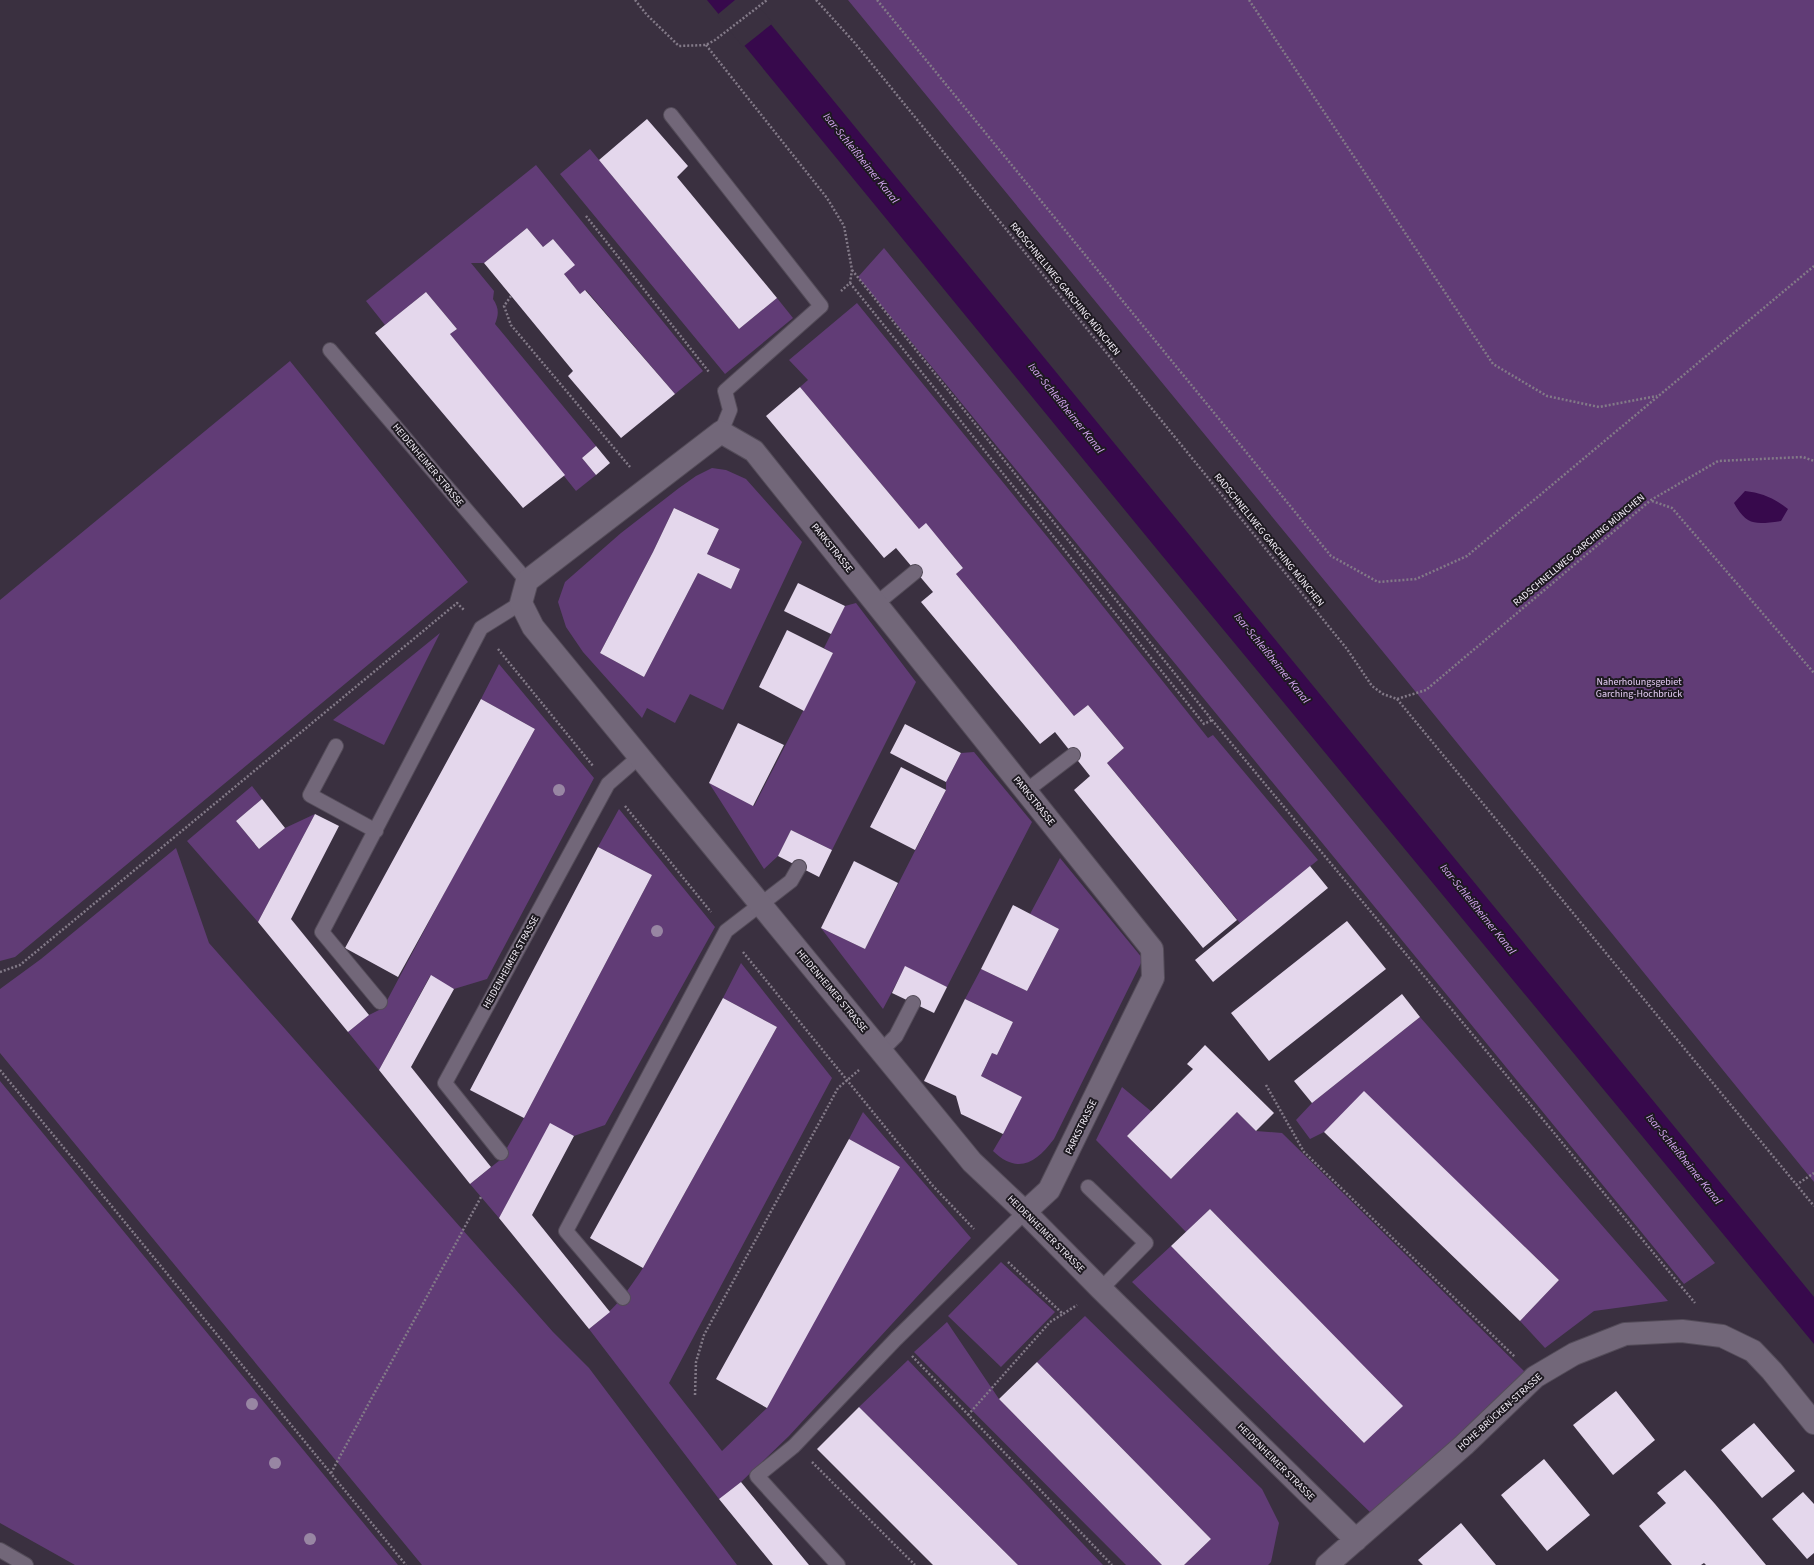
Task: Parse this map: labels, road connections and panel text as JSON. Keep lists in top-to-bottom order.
{
  "streets": {
    "street": ["HEIDENHEIMER STRASSE", "PARKSTRASSE", "HOHE-BRÜCKEN-STRASSE"],
    "path": ["RADSCHNELLWEG GARCHING MÜNCHEN"]
  },
  "crossings": [
    ["HEIDENHEIMER STRASSE", "PARKSTRASSE"],
    ["HEIDENHEIMER STRASSE", "HOHE-BRÜCKEN-STRASSE"]
  ],
  "water": ["Isar-Schleißheimer Kanal"],
  "parks": ["Naherholungsgebiet Garching-Hochbrück"]
}
